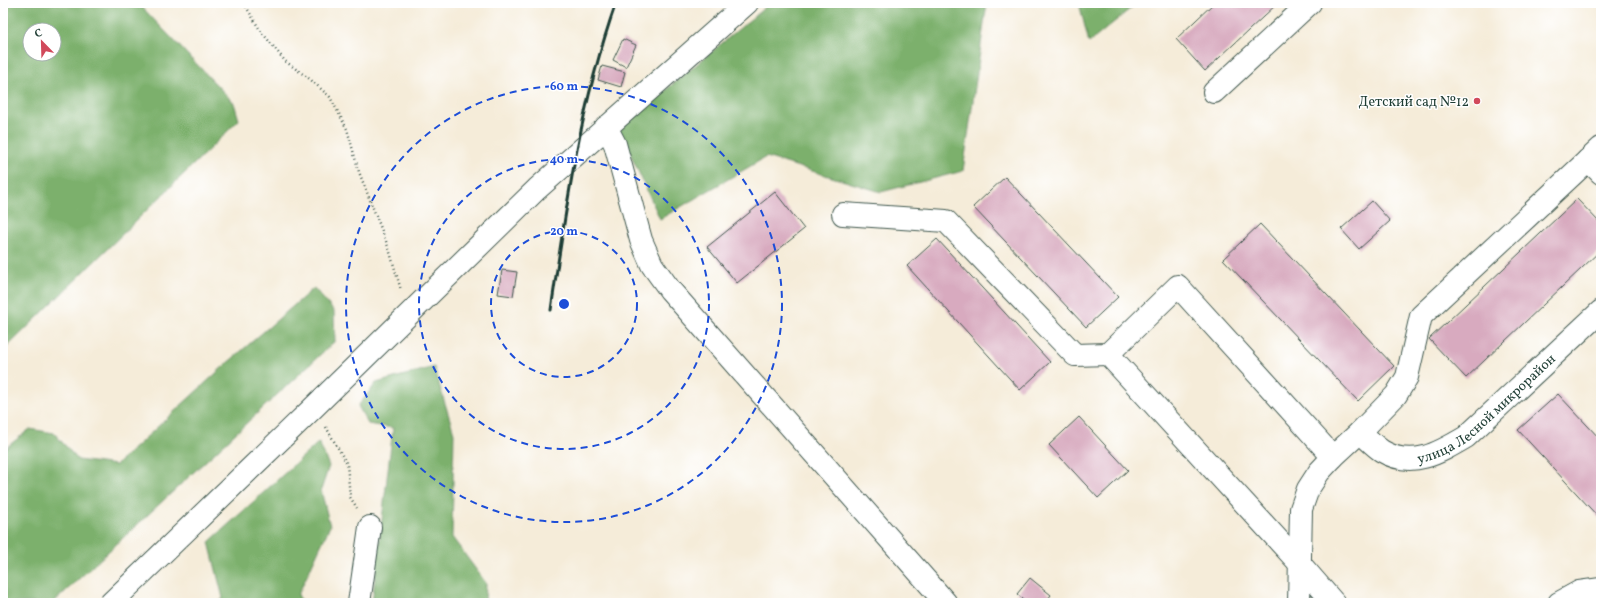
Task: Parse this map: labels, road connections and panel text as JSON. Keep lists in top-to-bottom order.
{
  "streets": {
    "street": ["улица Лесной микрорайон"]
  },
  "places": ["Детский сад №12"],
  "north": "top left",
  "rings": ["60 m", "40 m", "20 m"]
}
